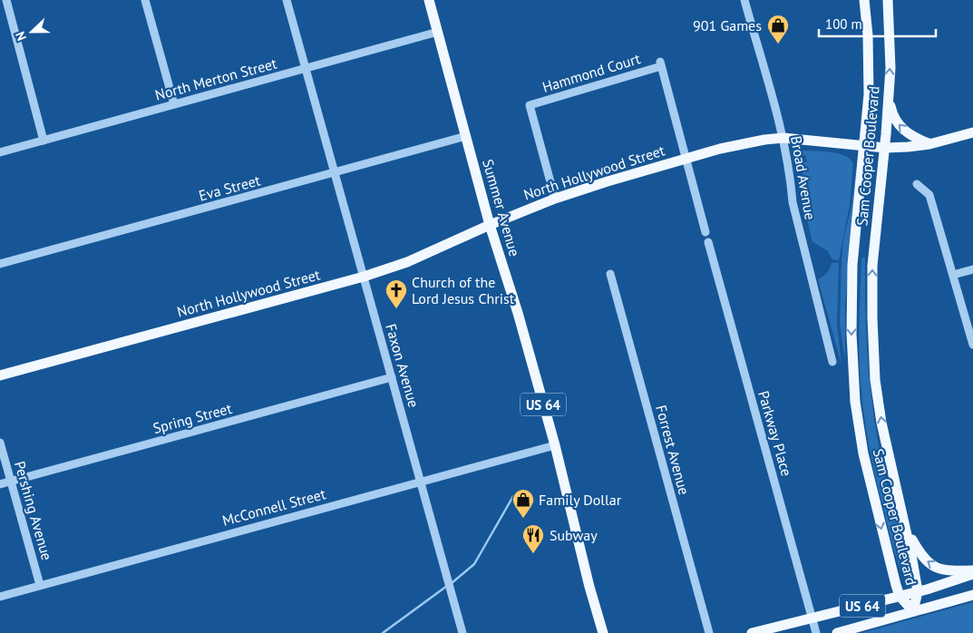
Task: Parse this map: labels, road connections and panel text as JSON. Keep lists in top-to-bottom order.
{
  "streets": {
    "main road": [
      "Sam Cooper Boulevard",
      "North Hollywood Street",
      "Summer Avenue",
      "US 64"
    ],
    "street": [
      "Hammond Court",
      "North Merton Street",
      "Broad Avenue",
      "Eva Street",
      "Faxon Avenue",
      "Spring Street",
      "Parkway Place",
      "Forrest Avenue",
      "McConnell Street",
      "Pershing Avenue"
    ]
  },
  "crossings": [
    ["Hammond Court", "North Hollywood Street"],
    ["North Merton Street", "Summer Avenue"],
    ["North Merton Street", "Faxon Avenue"],
    ["Sam Cooper Boulevard", "North Hollywood Street"],
    ["Sam Cooper Boulevard", "US 64"],
    ["North Hollywood Street", "Broad Avenue"],
    ["North Hollywood Street", "Summer Avenue"],
    ["North Hollywood Street", "Faxon Avenue"],
    ["Eva Street", "Summer Avenue"],
    ["Eva Street", "Faxon Avenue"],
    ["Summer Avenue", "McConnell Street"],
    ["Faxon Avenue", "Spring Street"],
    ["Faxon Avenue", "McConnell Street"],
    ["US 64", "Parkway Place"],
    ["Spring Street", "Pershing Avenue"],
    ["McConnell Street", "Pershing Avenue"]
  ],
  "places": {
    "shop": ["901 Games", "Family Dollar"],
    "church": ["Church of the Lord Jesus Christ"],
    "restaurant": ["Subway"]
  },
  "scale_bar": "100 m",
  "north": "left"
}
